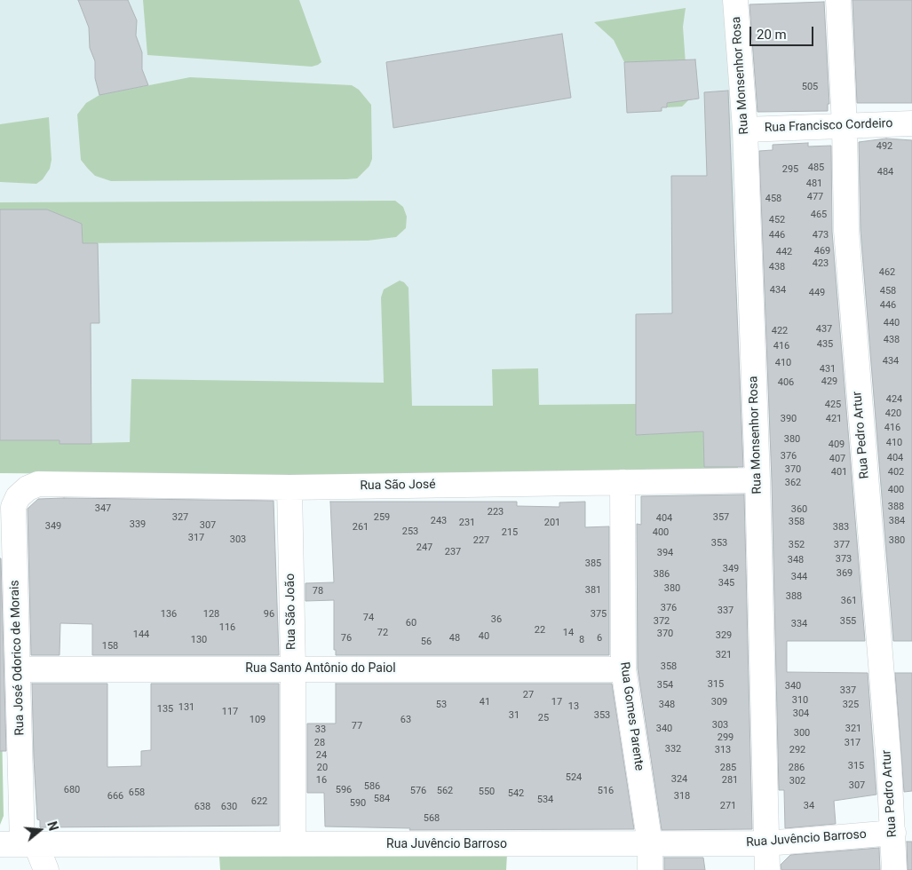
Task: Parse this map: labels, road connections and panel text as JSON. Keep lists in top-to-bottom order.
{
  "streets": {
    "street": [
      "Rua Monsenhor Rosa",
      "Rua Francisco Cordeiro",
      "Rua Pedro Artur",
      "Rua São José",
      "Rua São João",
      "Rua José Odorico de Morais",
      "Rua Santo Antônio do Paiol",
      "Rua Gomes Parente",
      "Rua Juvêncio Barroso"
    ]
  },
  "crossings": [
    ["Rua Monsenhor Rosa", "Rua Francisco Cordeiro"],
    ["Rua Monsenhor Rosa", "Rua São José"],
    ["Rua Monsenhor Rosa", "Rua Juvêncio Barroso"],
    ["Rua Francisco Cordeiro", "Rua Pedro Artur"],
    ["Rua Pedro Artur", "Rua Juvêncio Barroso"],
    ["Rua São José", "Rua São João"],
    ["Rua São José", "Rua José Odorico de Morais"],
    ["Rua São José", "Rua Gomes Parente"],
    ["Rua São João", "Rua Santo Antônio do Paiol"],
    ["Rua São João", "Rua Juvêncio Barroso"],
    ["Rua José Odorico de Morais", "Rua Santo Antônio do Paiol"],
    ["Rua José Odorico de Morais", "Rua Juvêncio Barroso"],
    ["Rua Santo Antônio do Paiol", "Rua Gomes Parente"],
    ["Rua Gomes Parente", "Rua Juvêncio Barroso"]
  ],
  "house_numbers": [
    "505",
    "492",
    "485",
    "295",
    "484",
    "481",
    "477",
    "458",
    "465",
    "452",
    "446",
    "473",
    "469",
    "442",
    "423",
    "438",
    "462",
    "434",
    "458",
    "449",
    "446",
    "440",
    "437",
    "422",
    "438",
    "435",
    "416",
    "434",
    "410",
    "431",
    "429",
    "406",
    "424",
    "425",
    "420",
    "390",
    "421",
    "416",
    "380",
    "410",
    "409",
    "376",
    "404",
    "407",
    "370",
    "401",
    "402",
    "362",
    "400",
    "388",
    "347",
    "360",
    "223",
    "327",
    "259",
    "357",
    "404",
    "243",
    "384",
    "358",
    "231",
    "201",
    "339",
    "307",
    "349",
    "261",
    "383",
    "253",
    "215",
    "400",
    "317",
    "303",
    "227",
    "380",
    "353",
    "352",
    "377",
    "247",
    "237",
    "394",
    "373",
    "348",
    "385",
    "349",
    "369",
    "386",
    "344",
    "345",
    "380",
    "381",
    "78",
    "388",
    "361",
    "376",
    "337",
    "136",
    "128",
    "96",
    "375",
    "74",
    "36",
    "372",
    "355",
    "60",
    "334",
    "116",
    "22",
    "72",
    "14",
    "370",
    "144",
    "329",
    "40",
    "76",
    "48",
    "6",
    "130",
    "8",
    "56",
    "158",
    "321",
    "358",
    "315",
    "354",
    "340",
    "337",
    "27",
    "310",
    "41",
    "17",
    "309",
    "53",
    "348",
    "325",
    "13",
    "131",
    "135",
    "117",
    "304",
    "31",
    "353",
    "25",
    "109",
    "63",
    "303",
    "77",
    "340",
    "321",
    "33",
    "300",
    "299",
    "28",
    "317",
    "332",
    "313",
    "292",
    "24",
    "315",
    "20",
    "285",
    "286",
    "524",
    "324",
    "16",
    "281",
    "302",
    "307",
    "586",
    "680",
    "596",
    "576",
    "562",
    "516",
    "550",
    "658",
    "542",
    "666",
    "318",
    "584",
    "534",
    "622",
    "590",
    "271",
    "34",
    "638",
    "630",
    "568"
  ],
  "scale_bar": "20 m",
  "north": "right"
}
